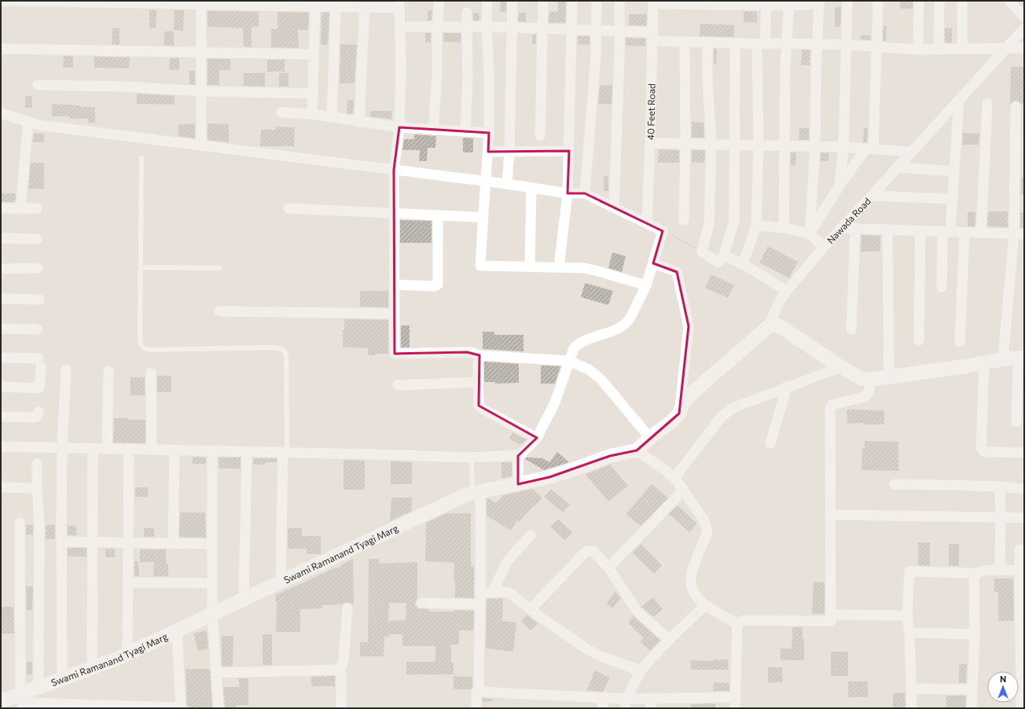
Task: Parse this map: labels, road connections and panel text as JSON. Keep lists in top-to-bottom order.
{
  "streets": {
    "street": ["40 Feet Road", "Nawada Road", "Swami Ramanand Tyagi Marg"]
  },
  "crossings": [
    ["Nawada Road", "Swami Ramanand Tyagi Marg"]
  ],
  "north": "top"
}
